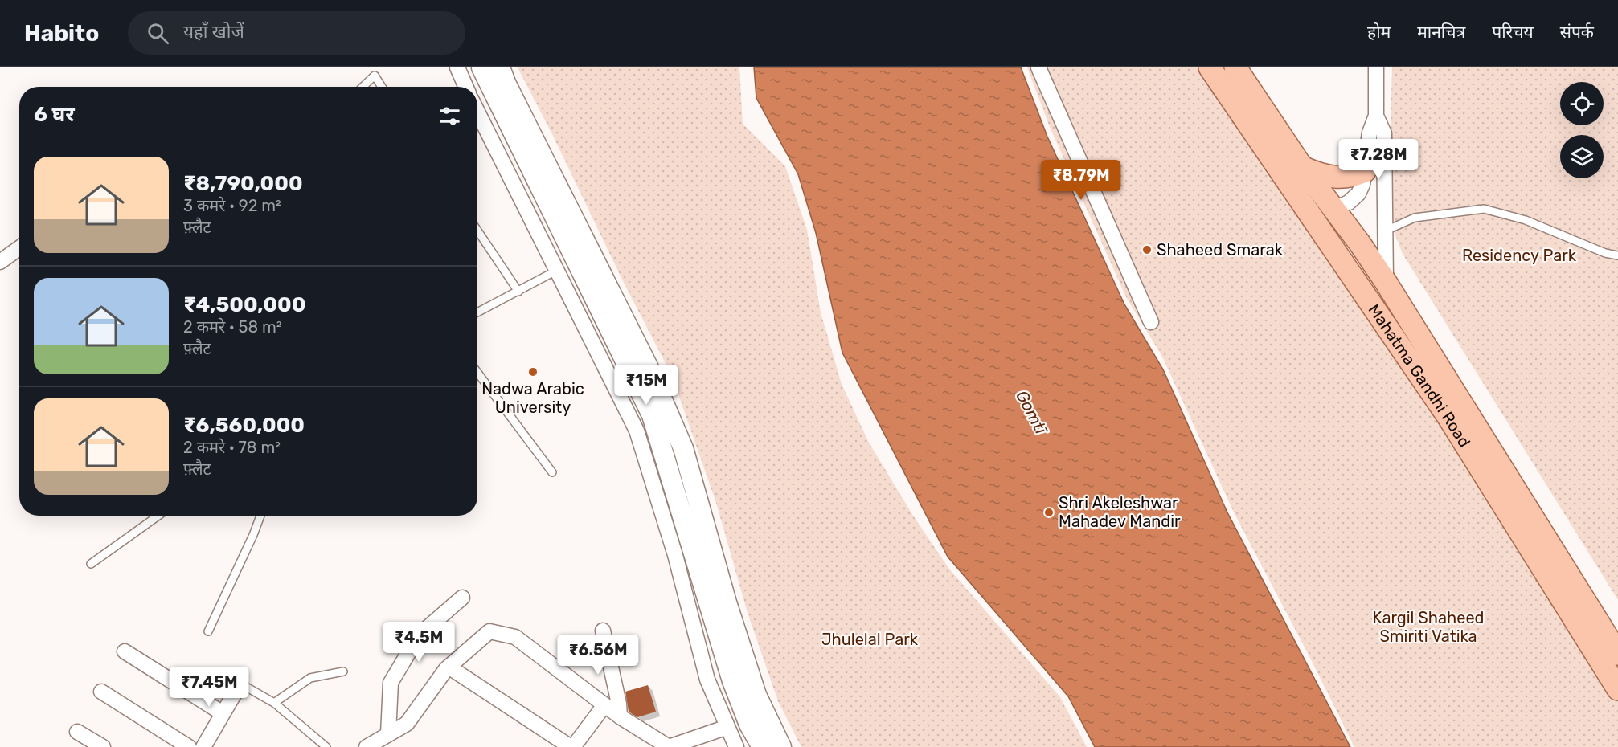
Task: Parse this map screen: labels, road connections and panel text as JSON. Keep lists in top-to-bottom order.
{
  "streets": {
    "main road": ["Mahatma Gandhi Road"]
  },
  "water": ["Gomtī"],
  "parks": ["Residency Park", "Kargil Shaheed Smiriti Vatika", "Jhulelal Park"],
  "places": ["Shaheed Smarak", "Nadwa Arabic University", "Shri Akeleshwar Mahadev Mandir"],
  "page": {
    "header": "Habito",
    "search": "यहाँ खोजें",
    "nav": [
      "होम",
      "मानचित्र",
      "परिचय",
      "संपर्क"
    ],
    "heading": "6 घर",
    "price": [
      "₹7.28M",
      "₹8.79M",
      "₹15M",
      "₹4.5M",
      "₹6.56M",
      "₹7.45M"
    ],
    "list": [
      {
        "name": "₹8,790,000",
        "note": "3 कमरे · 92 m² · फ़्लैट"
      },
      {
        "name": "₹4,500,000",
        "note": "2 कमरे · 58 m² · फ़्लैट"
      },
      {
        "name": "₹6,560,000",
        "note": "2 कमरे · 78 m² · फ़्लैट"
      }
    ]
  }
}
